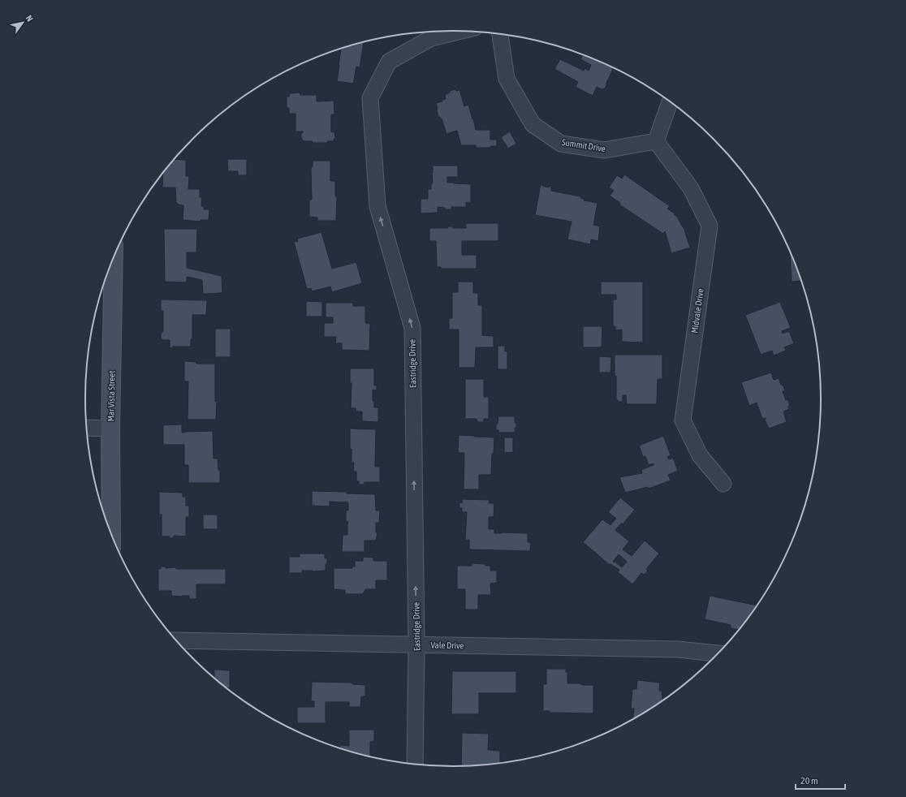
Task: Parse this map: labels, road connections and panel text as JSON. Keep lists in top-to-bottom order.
{
  "streets": {
    "street": [
      "Summit Drive",
      "Midvale Drive",
      "Eastridge Drive",
      "Mar Vista Street",
      "Vale Drive"
    ]
  },
  "crossings": [
    ["Summit Drive", "Midvale Drive"],
    ["Eastridge Drive", "Vale Drive"]
  ],
  "one_way": ["Eastridge Drive"],
  "scale_bar": "20 m",
  "north": "top right"
}
